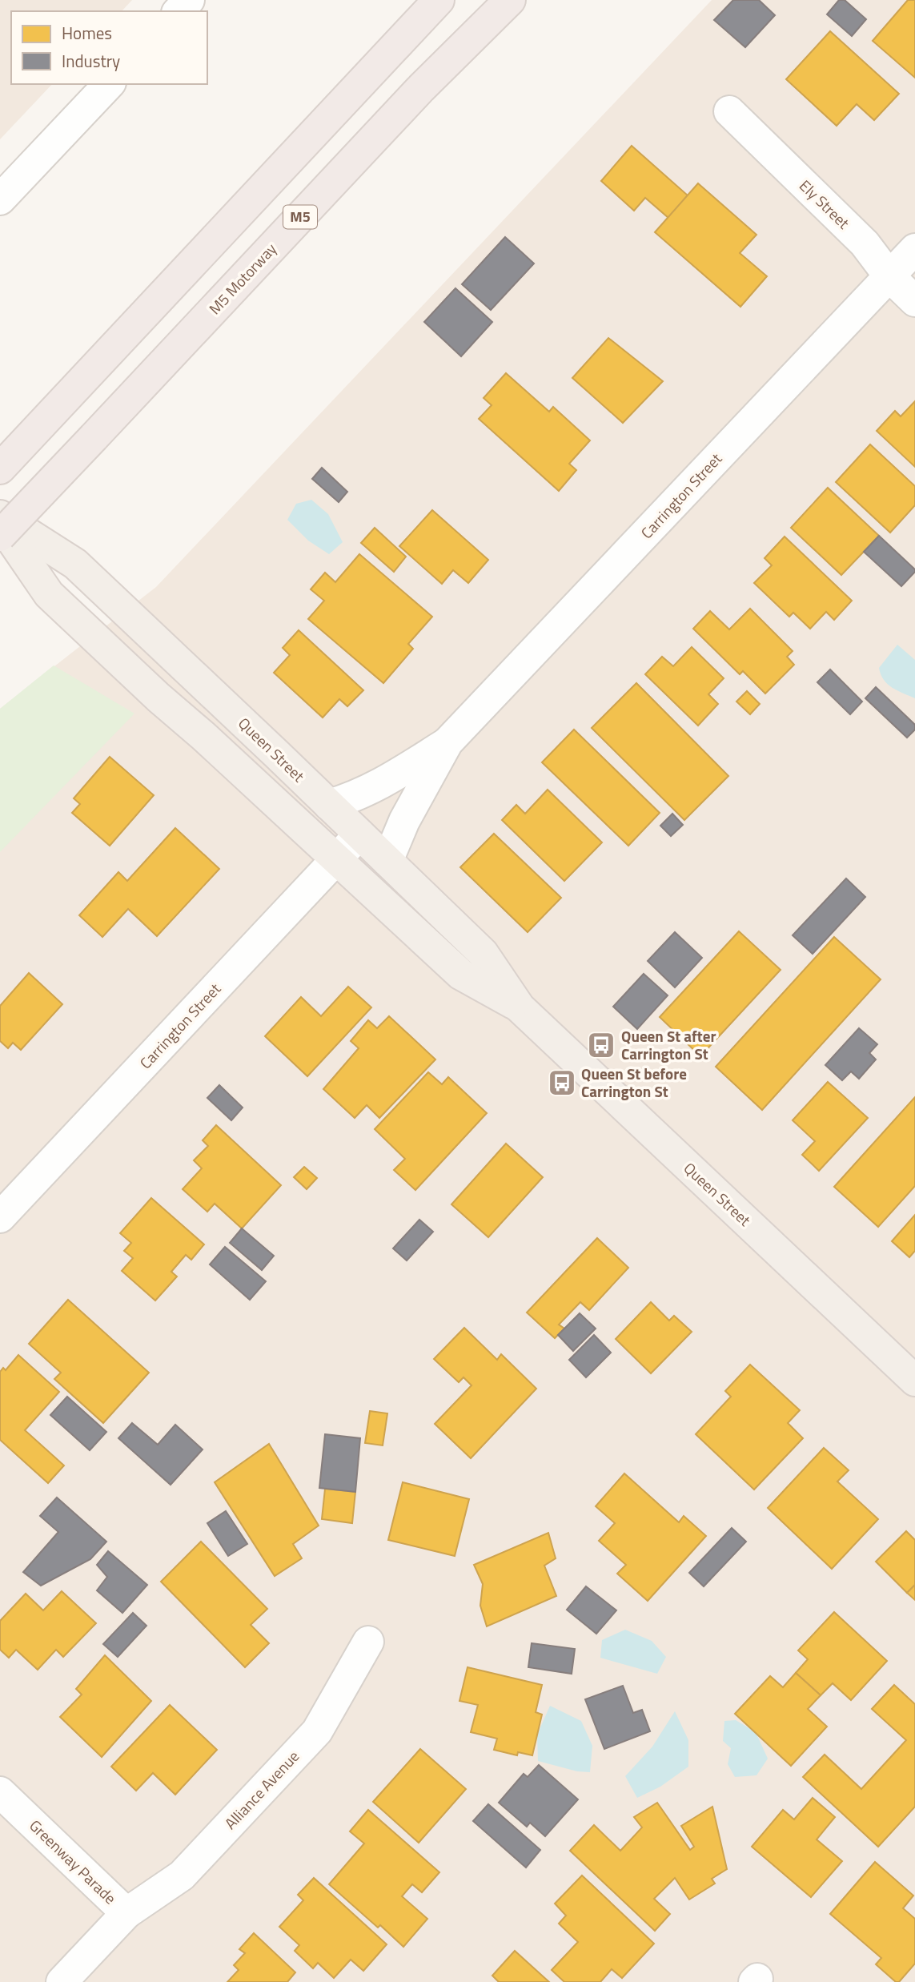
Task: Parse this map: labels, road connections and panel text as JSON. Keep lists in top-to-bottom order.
{
  "streets": {
    "highway": ["M5", "M5 Motorway"],
    "main road": ["Queen Street"],
    "street": [
      "Ely Street",
      "Carrington Street",
      "Alliance Avenue",
      "Greenway Parade"
    ]
  },
  "crossings": [
    ["Ely Street", "Carrington Street"],
    ["Carrington Street", "Queen Street"],
    ["Alliance Avenue", "Greenway Parade"]
  ],
  "places": {
    "bus stop": ["Queen St after Carrington St", "Queen St before Carrington St"]
  },
  "legend": ["Homes", "Industry"]
}
